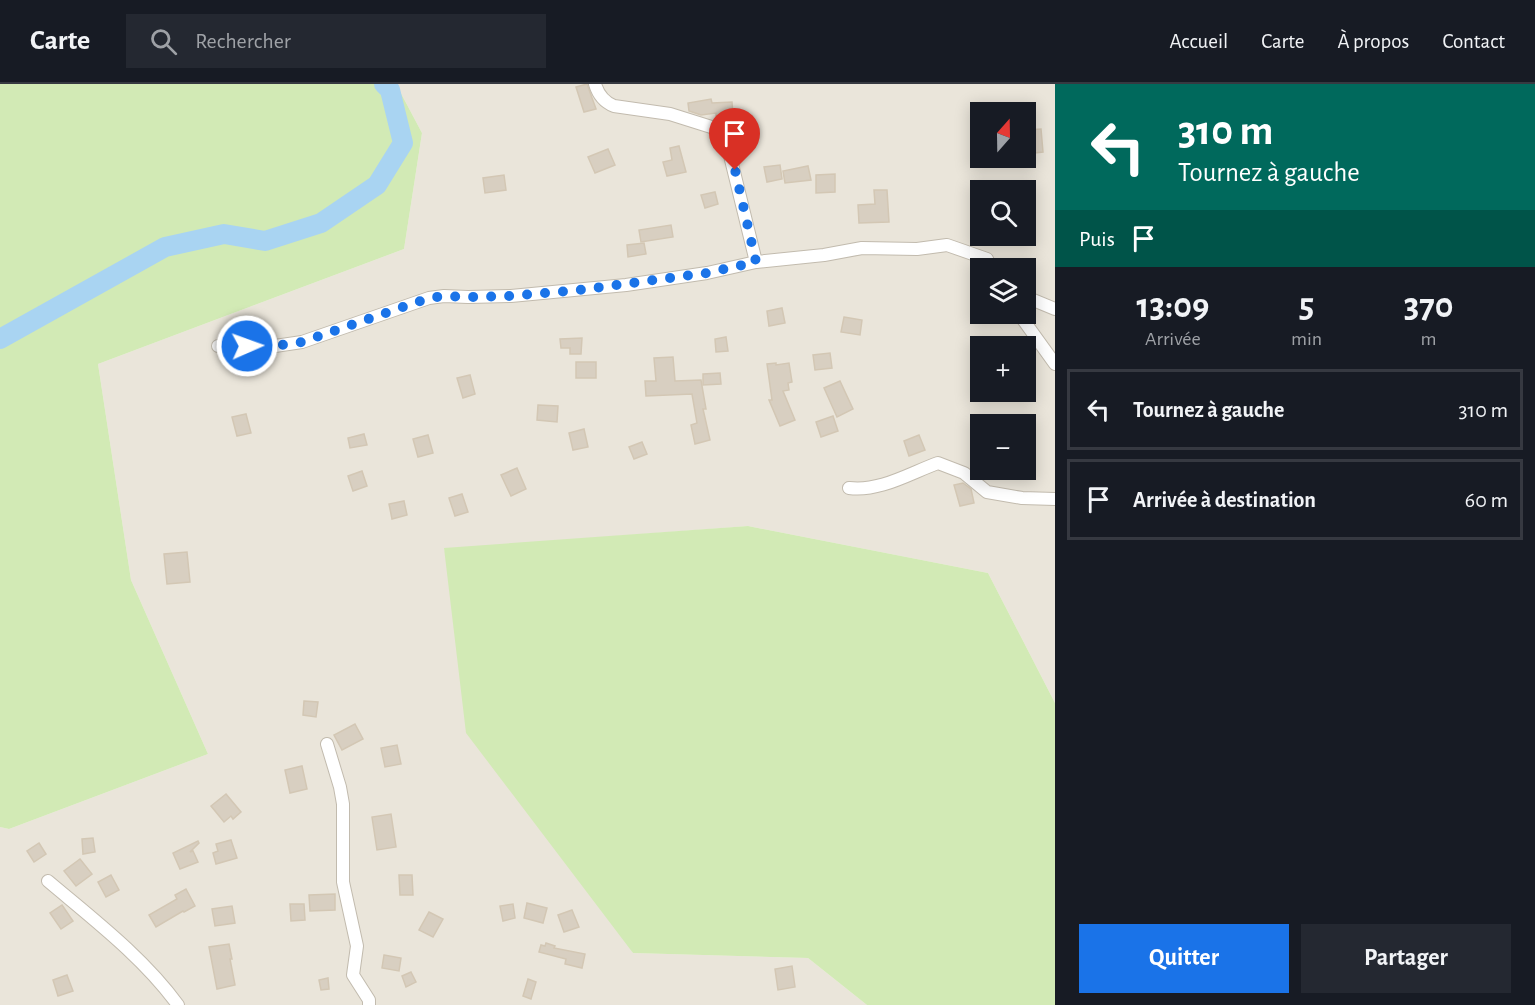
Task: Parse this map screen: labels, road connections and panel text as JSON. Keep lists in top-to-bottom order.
{
  "north": "top",
  "page": {
    "header": "Carte",
    "search": "Rechercher",
    "nav": [
      "Accueil",
      "Carte",
      "À propos",
      "Contact"
    ],
    "turn": ["310 m", "Tournez à gauche"],
    "map_buttons": ["+", "−"],
    "then": "Puis",
    "eta": [
      "13:09",
      "Arrivée",
      "5",
      "min",
      "370",
      "m"
    ],
    "list": [
      {
        "name": "Tournez à gauche",
        "value": "310 m"
      },
      {
        "name": "Arrivée à destination",
        "value": "60 m"
      }
    ],
    "buttons": ["Quitter", "Partager"]
  }
}
